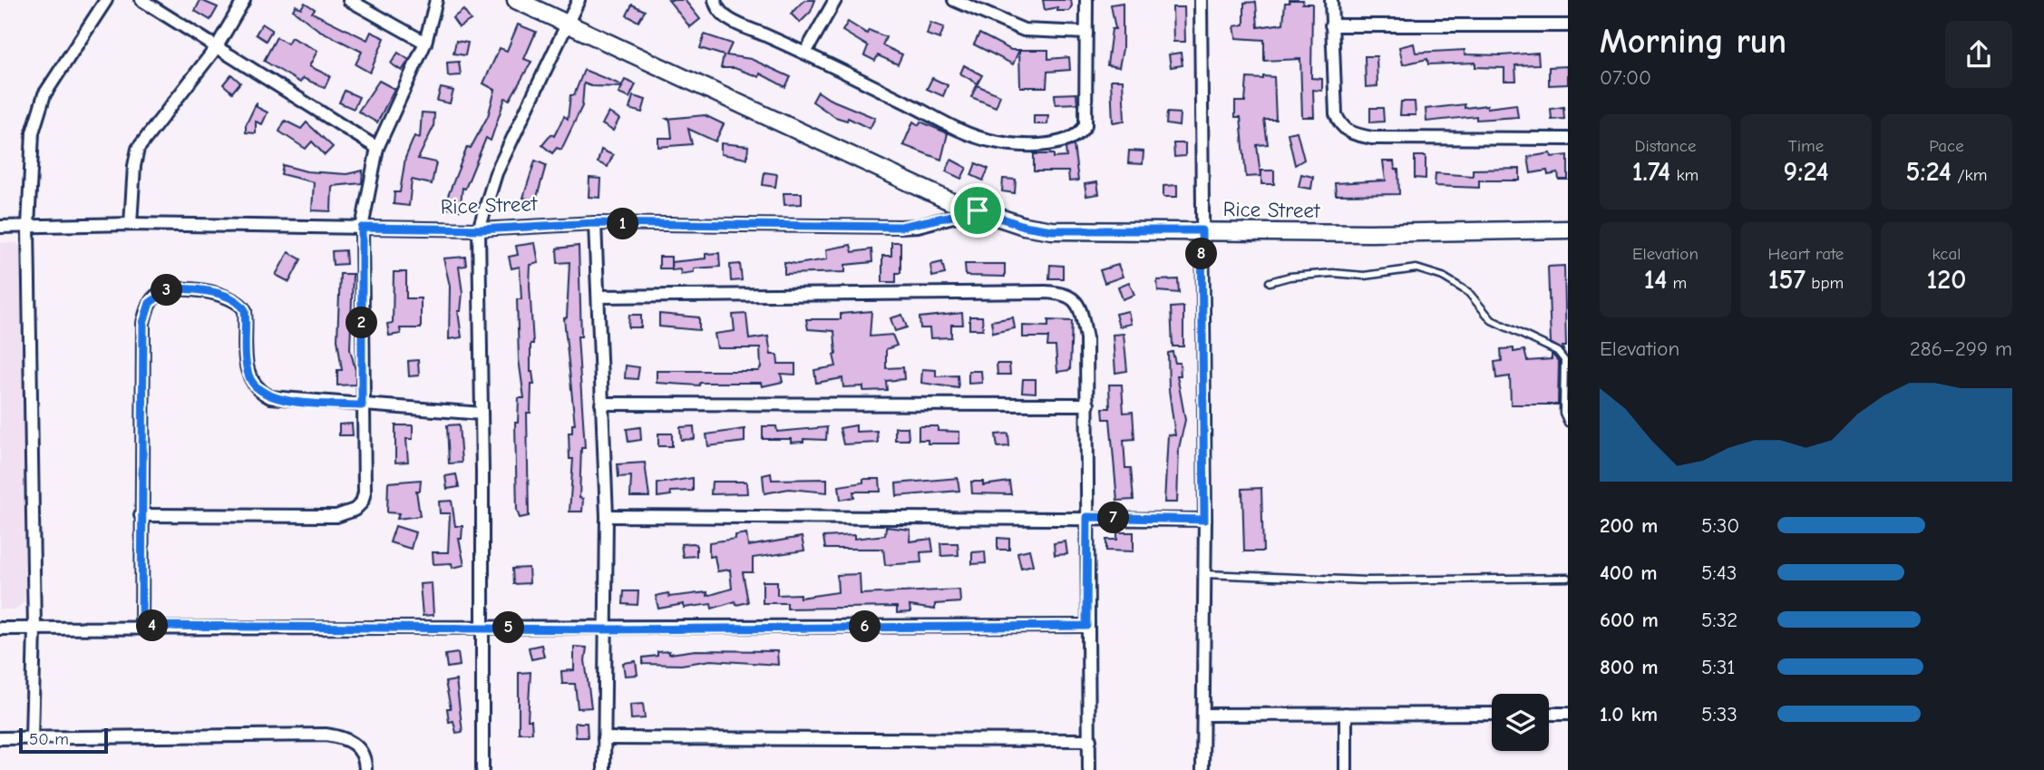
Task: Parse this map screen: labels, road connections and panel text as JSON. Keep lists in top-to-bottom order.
{
  "streets": {
    "street": ["Rice Street"]
  },
  "scale_bar": "50 m",
  "page": {
    "heading": ["Morning run", "07:00"],
    "stats": [
      ["Distance", "1.74 km"],
      ["Time", "9:24"],
      ["Pace", "5:24 /km"],
      ["Elevation", "14 m"],
      ["Heart rate", "157 bpm"],
      ["kcal", "120"]
    ],
    "pins": [
      "1",
      "8",
      "3",
      "2",
      "7",
      "4",
      "6",
      "5"
    ],
    "chart": ["Elevation", "286–299 m"],
    "list": [
      {
        "name": "200 m",
        "note": "5:30"
      },
      {
        "name": "400 m",
        "note": "5:43"
      },
      {
        "name": "600 m",
        "note": "5:32"
      },
      {
        "name": "800 m",
        "note": "5:31"
      },
      {
        "name": "1.0 km",
        "note": "5:33"
      }
    ],
    "scale": "50 m"
  }
}
